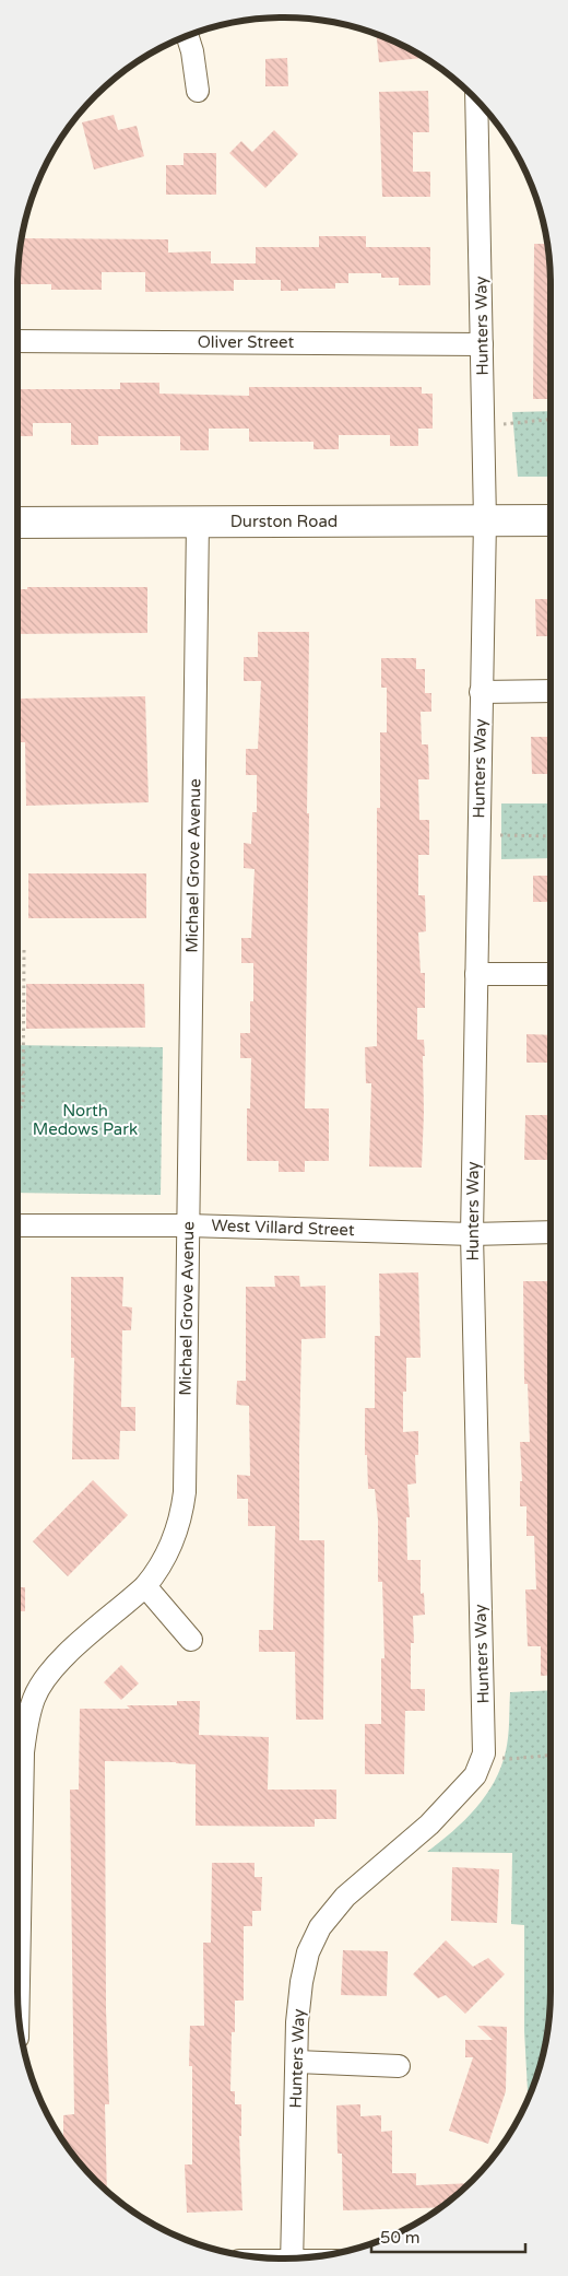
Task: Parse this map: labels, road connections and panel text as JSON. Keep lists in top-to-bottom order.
{
  "streets": {
    "main road": ["Durston Road"],
    "street": [
      "Hunters Way",
      "Oliver Street",
      "Michael Grove Avenue",
      "West Villard Street"
    ]
  },
  "crossings": [
    ["Hunters Way", "Oliver Street"],
    ["Hunters Way", "Durston Road"],
    ["Hunters Way", "West Villard Street"],
    ["Durston Road", "Michael Grove Avenue"],
    ["Michael Grove Avenue", "West Villard Street"]
  ],
  "parks": ["North Medows Park"],
  "scale_bar": "50 m"
}
